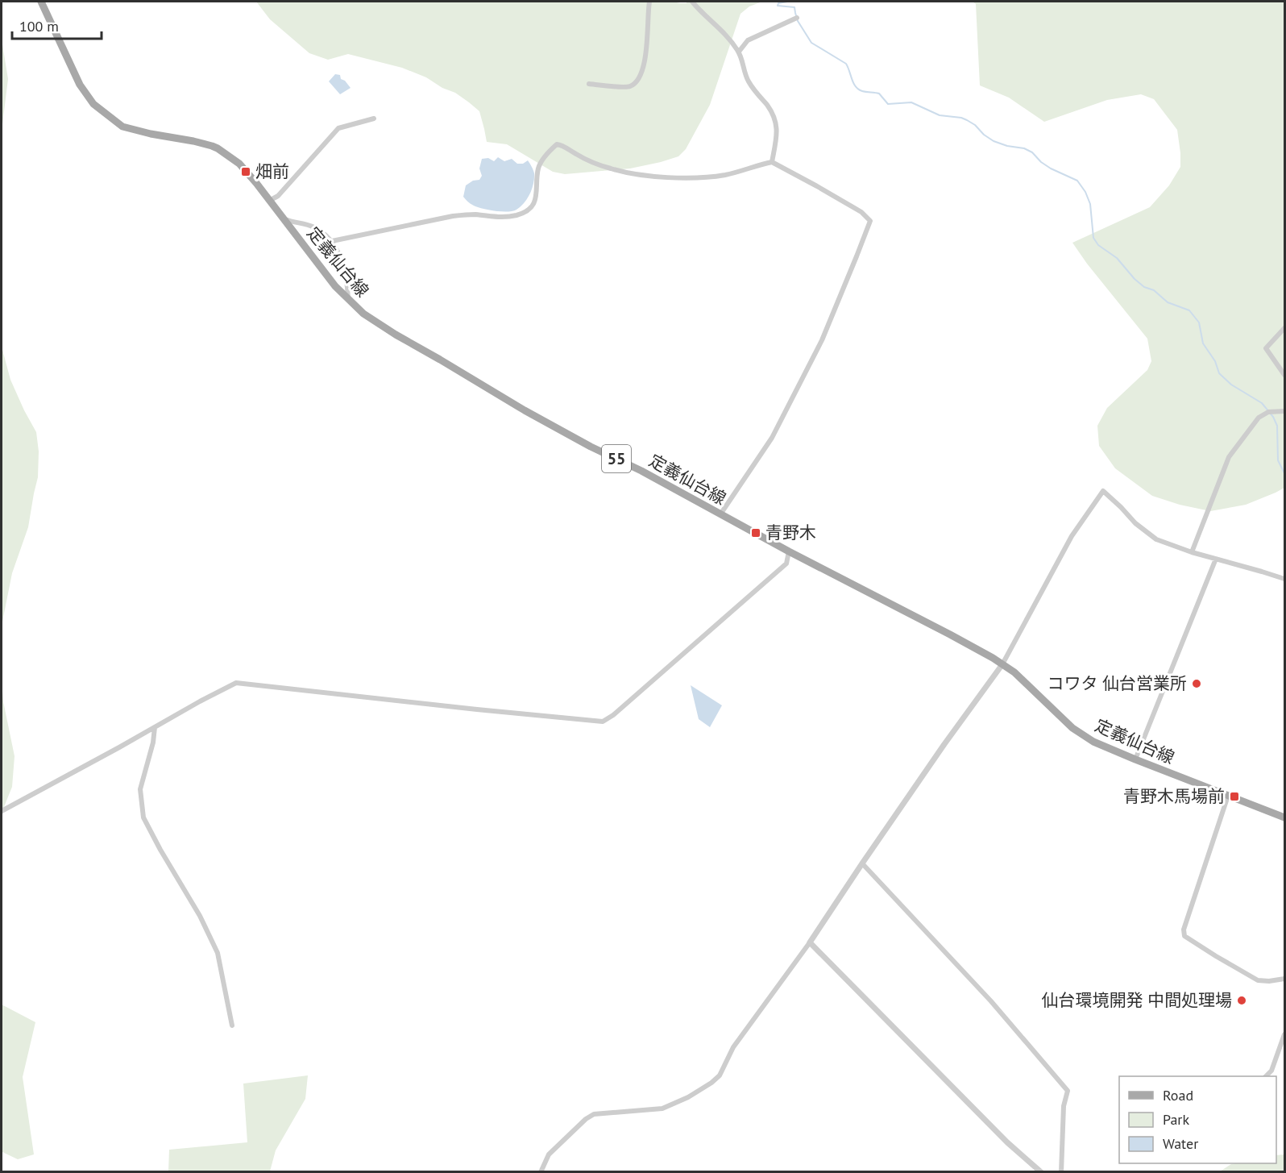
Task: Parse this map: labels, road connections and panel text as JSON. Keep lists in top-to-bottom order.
{
  "streets": {
    "main road": ["定義仙台線", "55"]
  },
  "places": {
    "transit": ["畑前", "青野木", "青野木馬場前"],
    "other": ["コワタ 仙台営業所", "仙台環境開発 中間処理場"]
  },
  "legend": ["Road", "Park", "Water"],
  "scale_bar": "100 m"
}
